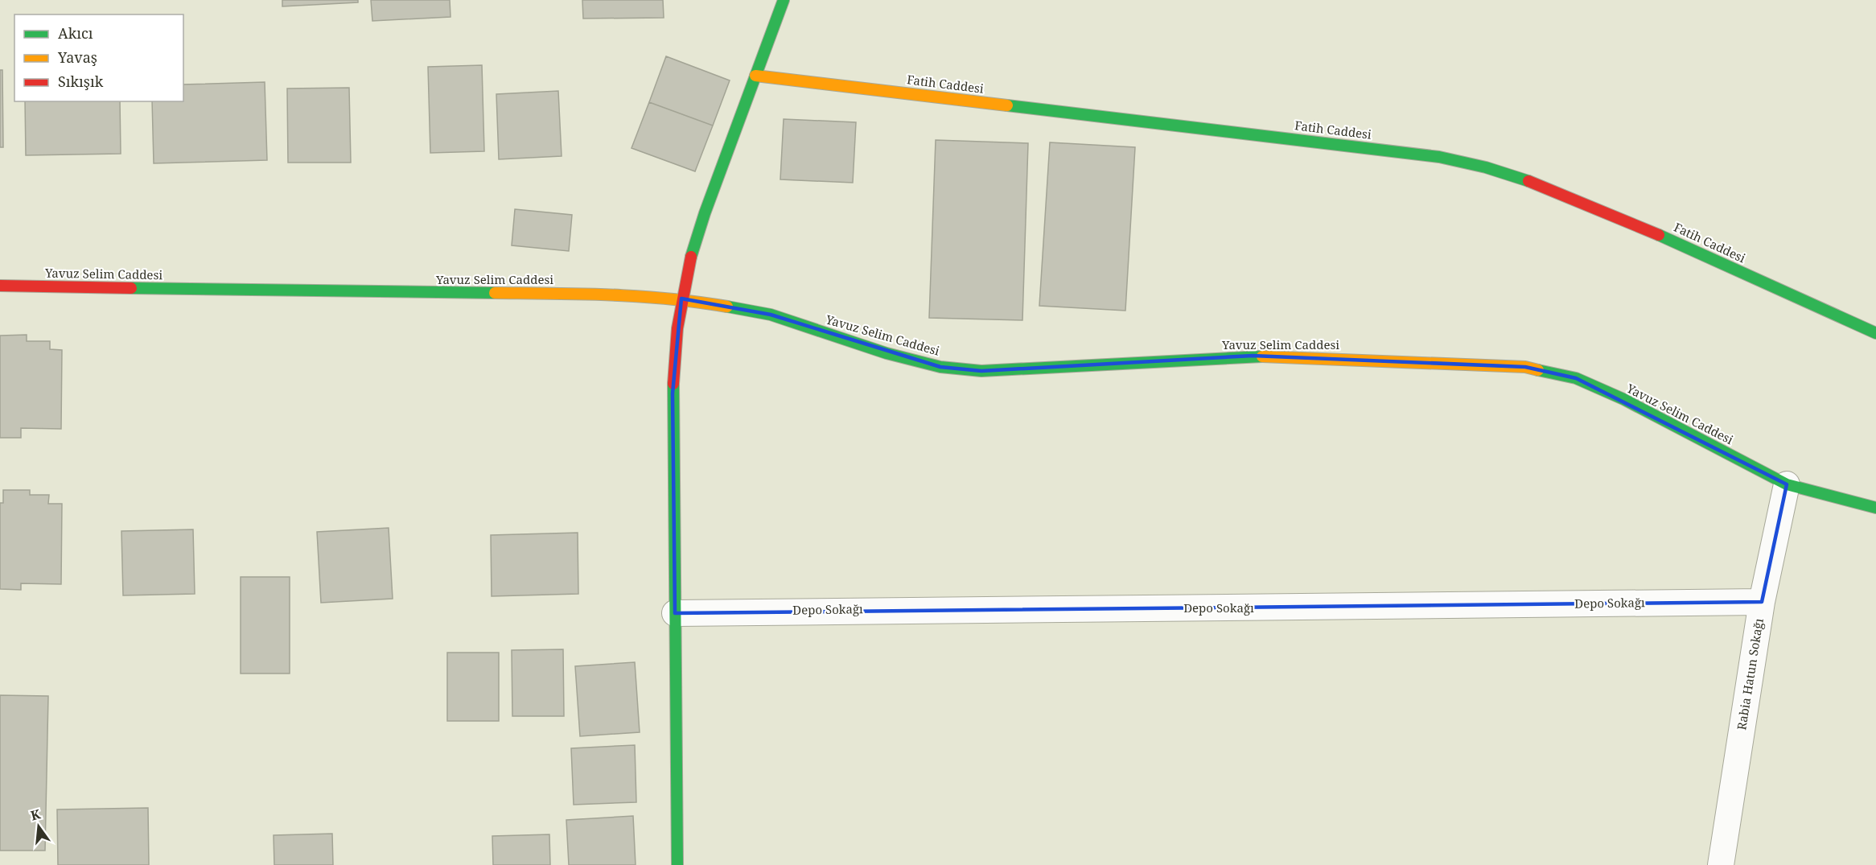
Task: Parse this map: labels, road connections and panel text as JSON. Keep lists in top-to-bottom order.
{
  "streets": {
    "street": [
      "Fatih Caddesi",
      "Yavuz Selim Caddesi",
      "Depo Sokağı",
      "Rabia Hatun Sokağı"
    ]
  },
  "crossings": [
    ["Yavuz Selim Caddesi", "Rabia Hatun Sokağı"],
    ["Depo Sokağı", "Rabia Hatun Sokağı"]
  ],
  "legend": ["Akıcı", "Yavaş", "Sıkışık"],
  "north": "top"
}
